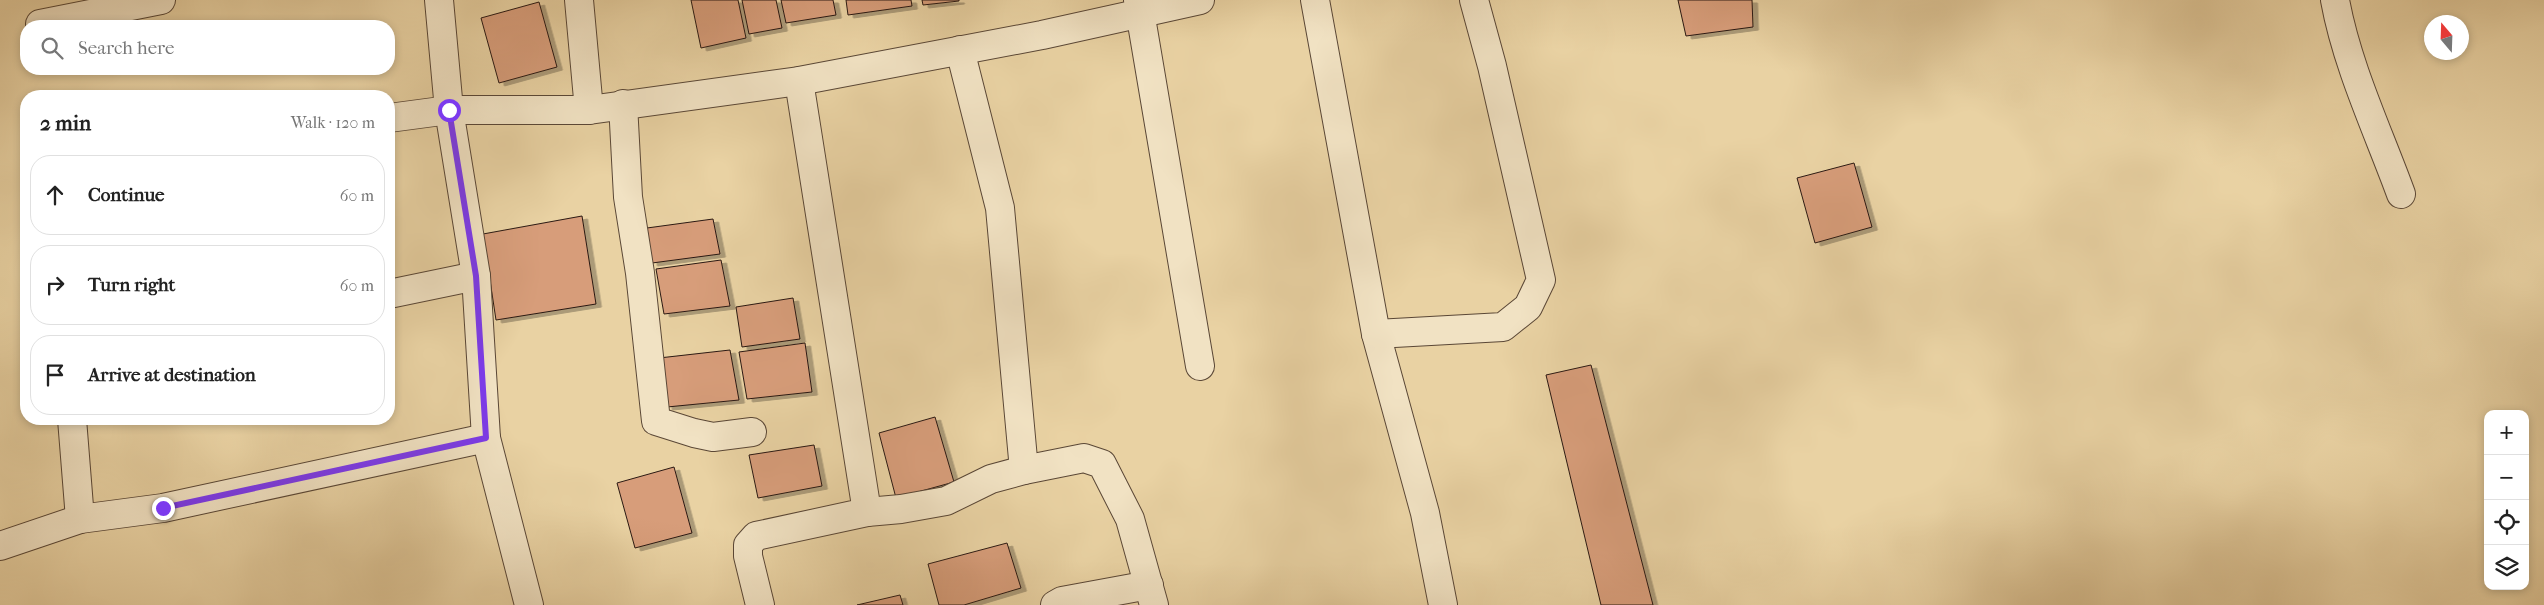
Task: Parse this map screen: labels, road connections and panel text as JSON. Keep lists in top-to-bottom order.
{
  "north": "top",
  "page": {
    "search": "Search here",
    "heading": ["2 min", "Walk · 120 m"],
    "list": [
      ["Continue", "60 m"],
      ["Turn right", "60 m"],
      "Arrive at destination"
    ],
    "map_buttons": ["+", "−"]
  }
}
